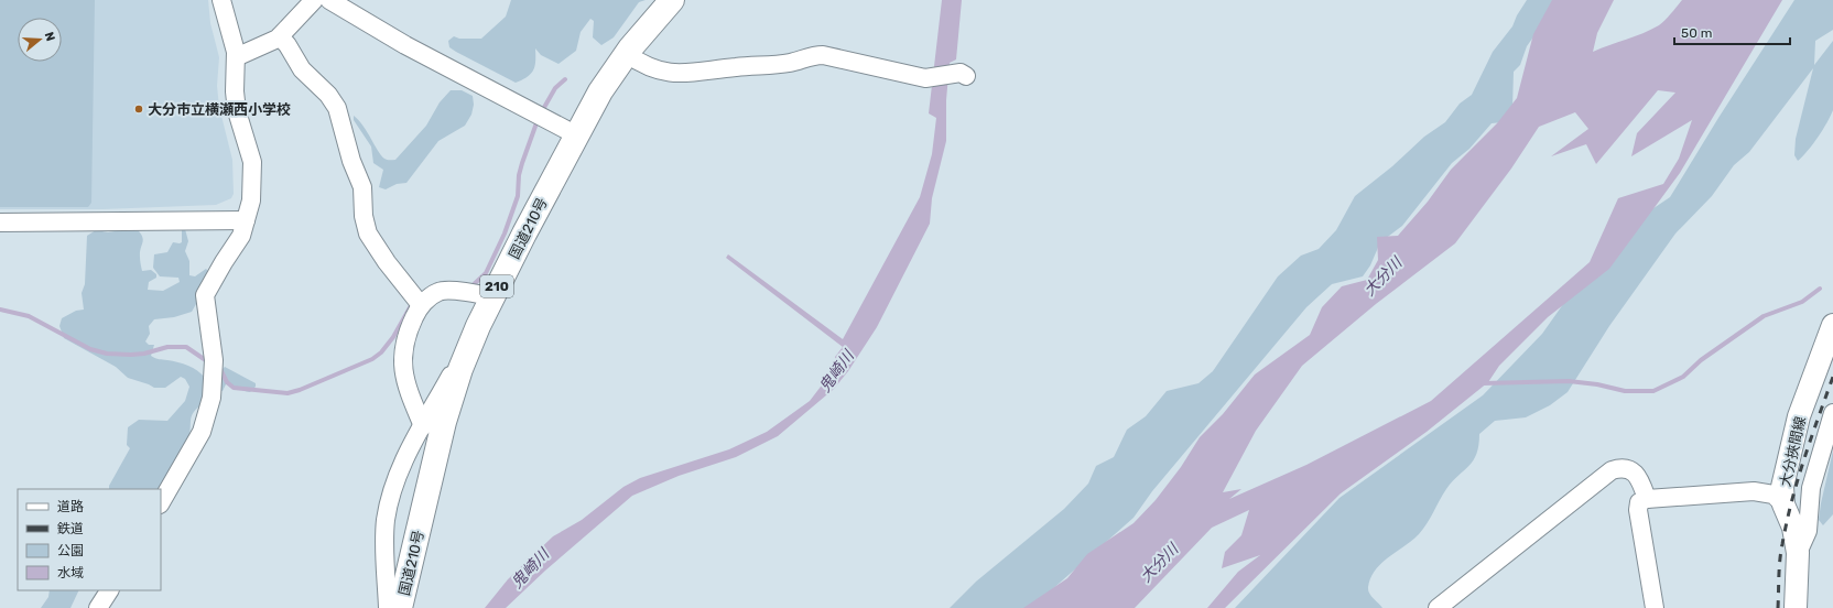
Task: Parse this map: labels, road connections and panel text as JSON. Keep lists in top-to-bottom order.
{
  "streets": {
    "highway": ["国道210号", "210"],
    "main road": ["大分挾間線"]
  },
  "water": ["大分川", "鬼崎川"],
  "places": ["大分市立横瀬西小学校"],
  "legend": [
    "道路",
    "鉄道",
    "公園",
    "水域"
  ],
  "scale_bar": "50 m",
  "north": "right"
}
